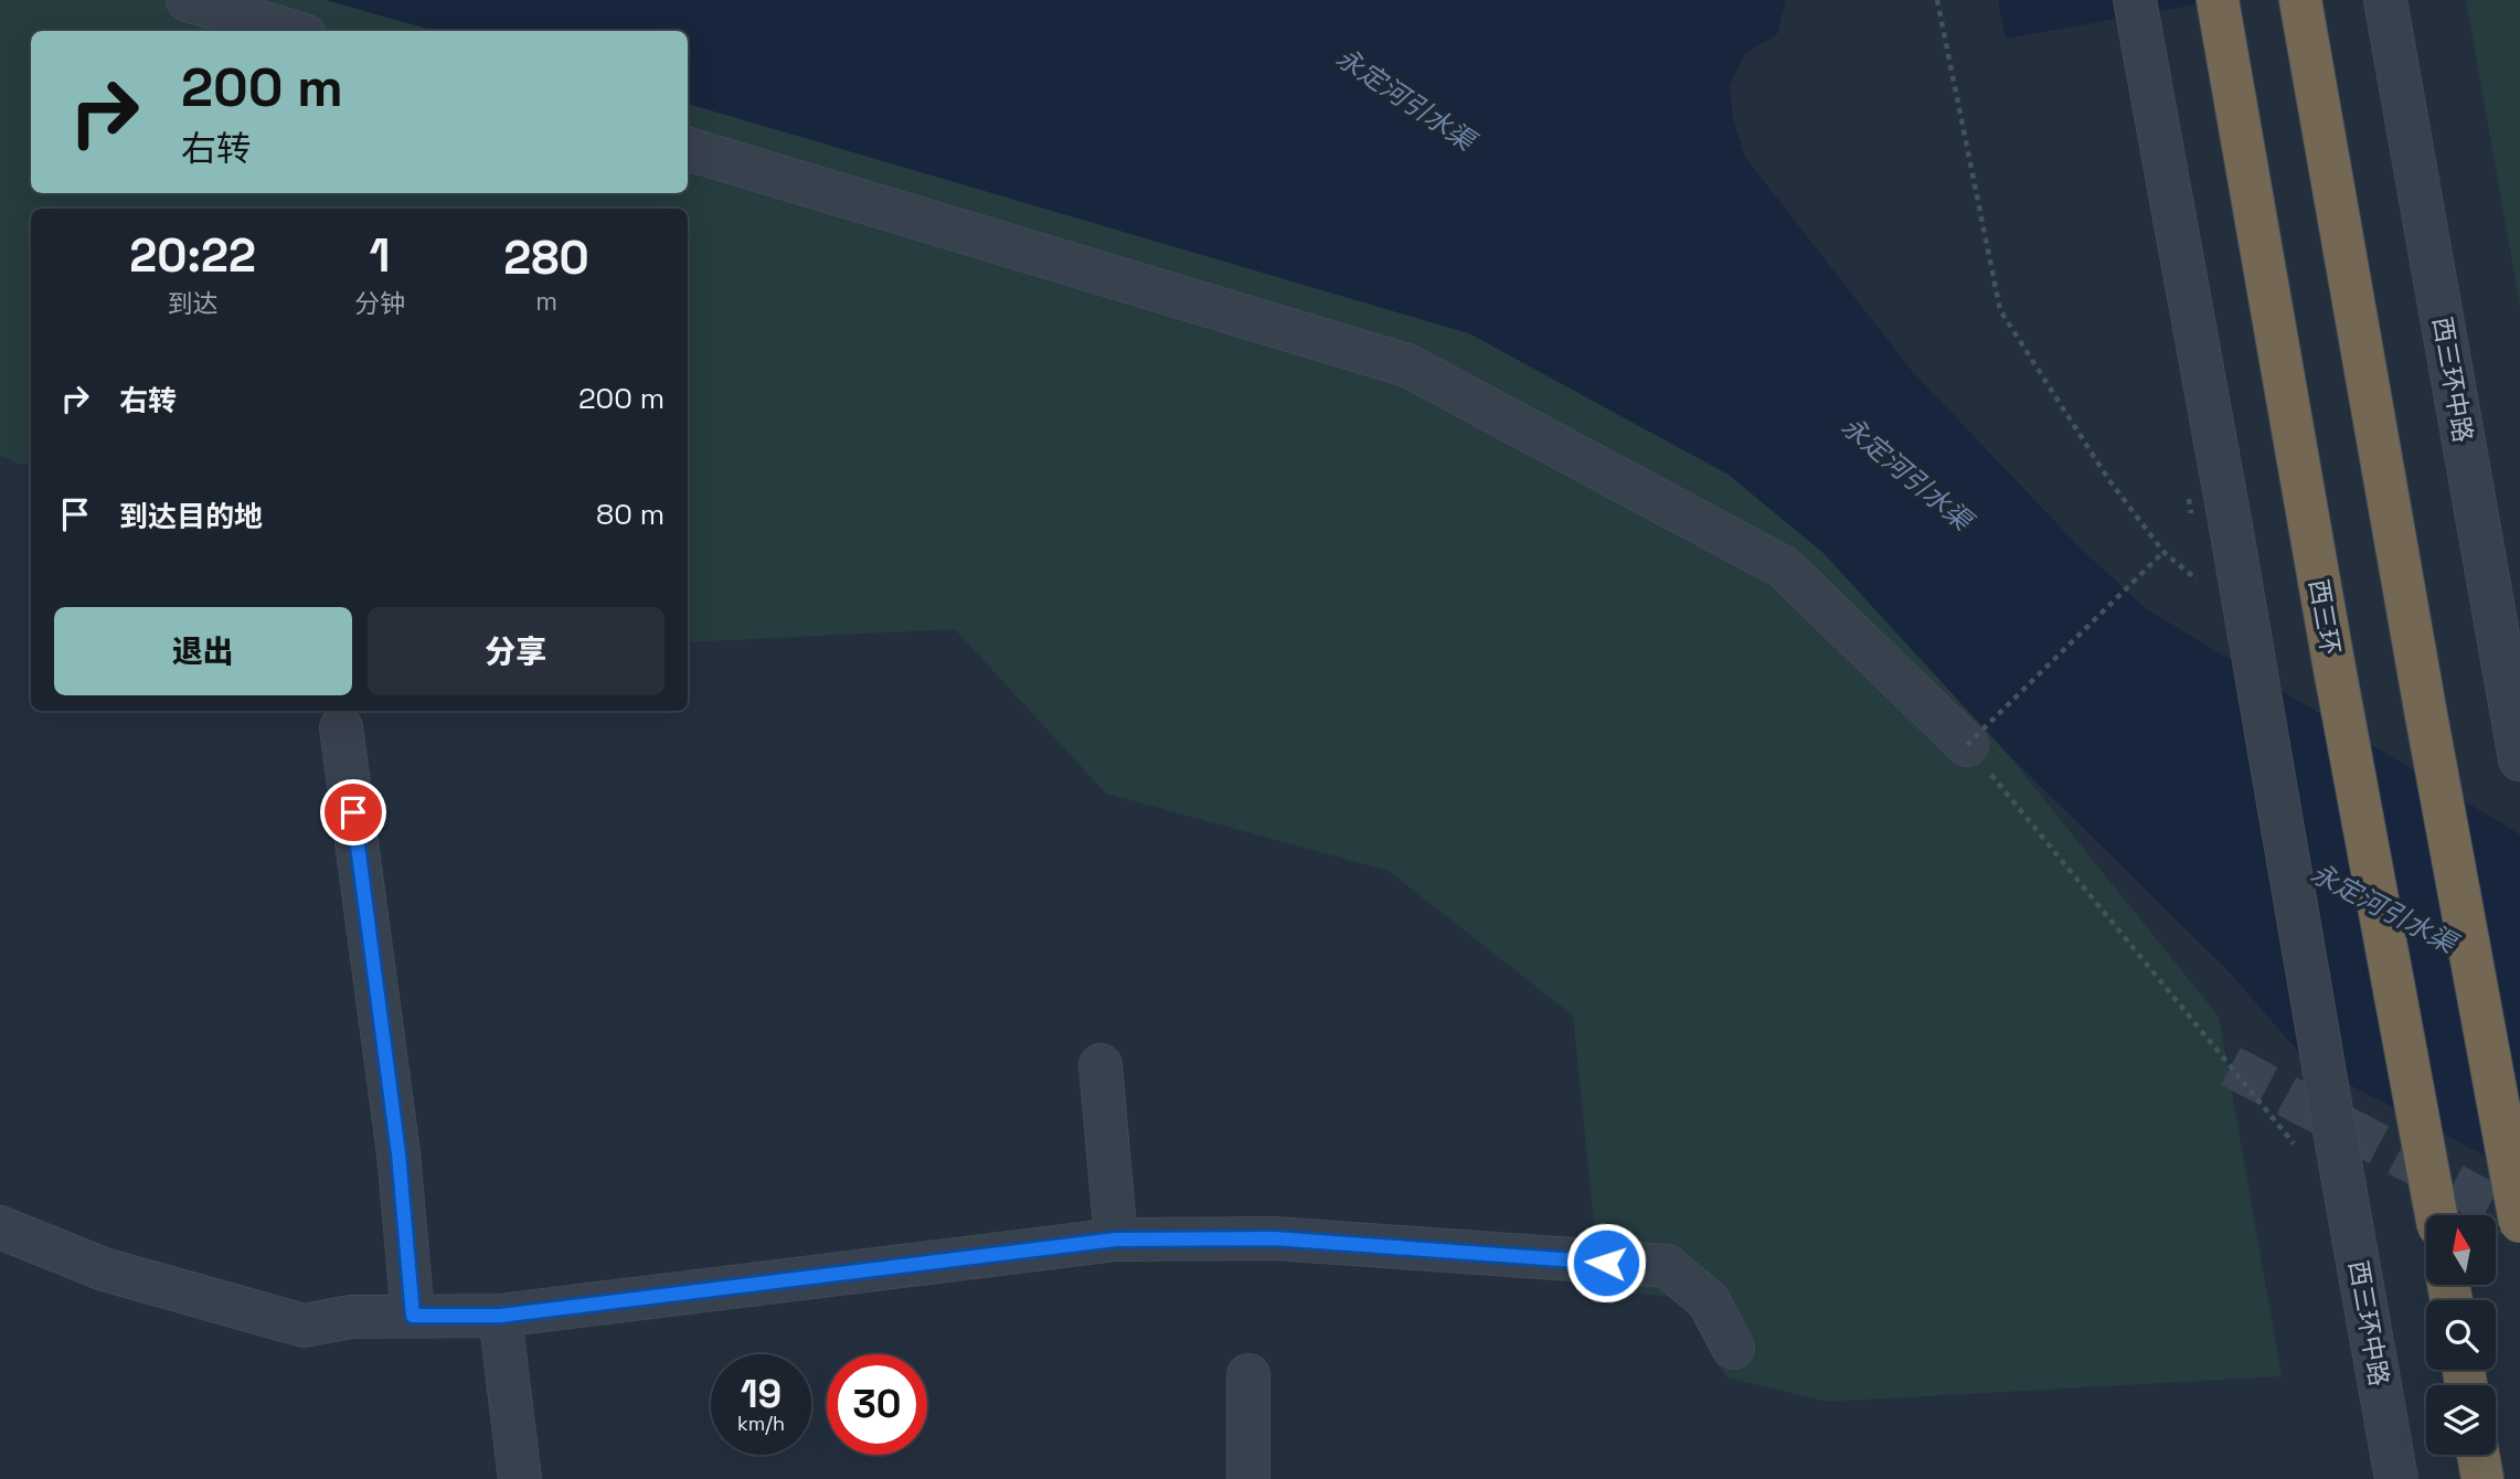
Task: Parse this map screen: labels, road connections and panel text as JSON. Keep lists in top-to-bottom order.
{
  "streets": {
    "highway": ["西三环"],
    "street": ["西三环中路"]
  },
  "water": ["永定河引水渠"],
  "north": "top",
  "page": {
    "turn": ["200 m", "右转"],
    "eta": [
      "20:22",
      "到达",
      "1",
      "分钟",
      "280",
      "m"
    ],
    "list": [
      {
        "name": "右转",
        "value": "200 m"
      },
      {
        "name": "到达目的地",
        "value": "80 m"
      }
    ],
    "buttons": ["退出", "分享"],
    "speed": "19 km/h",
    "limit": "30"
  }
}
